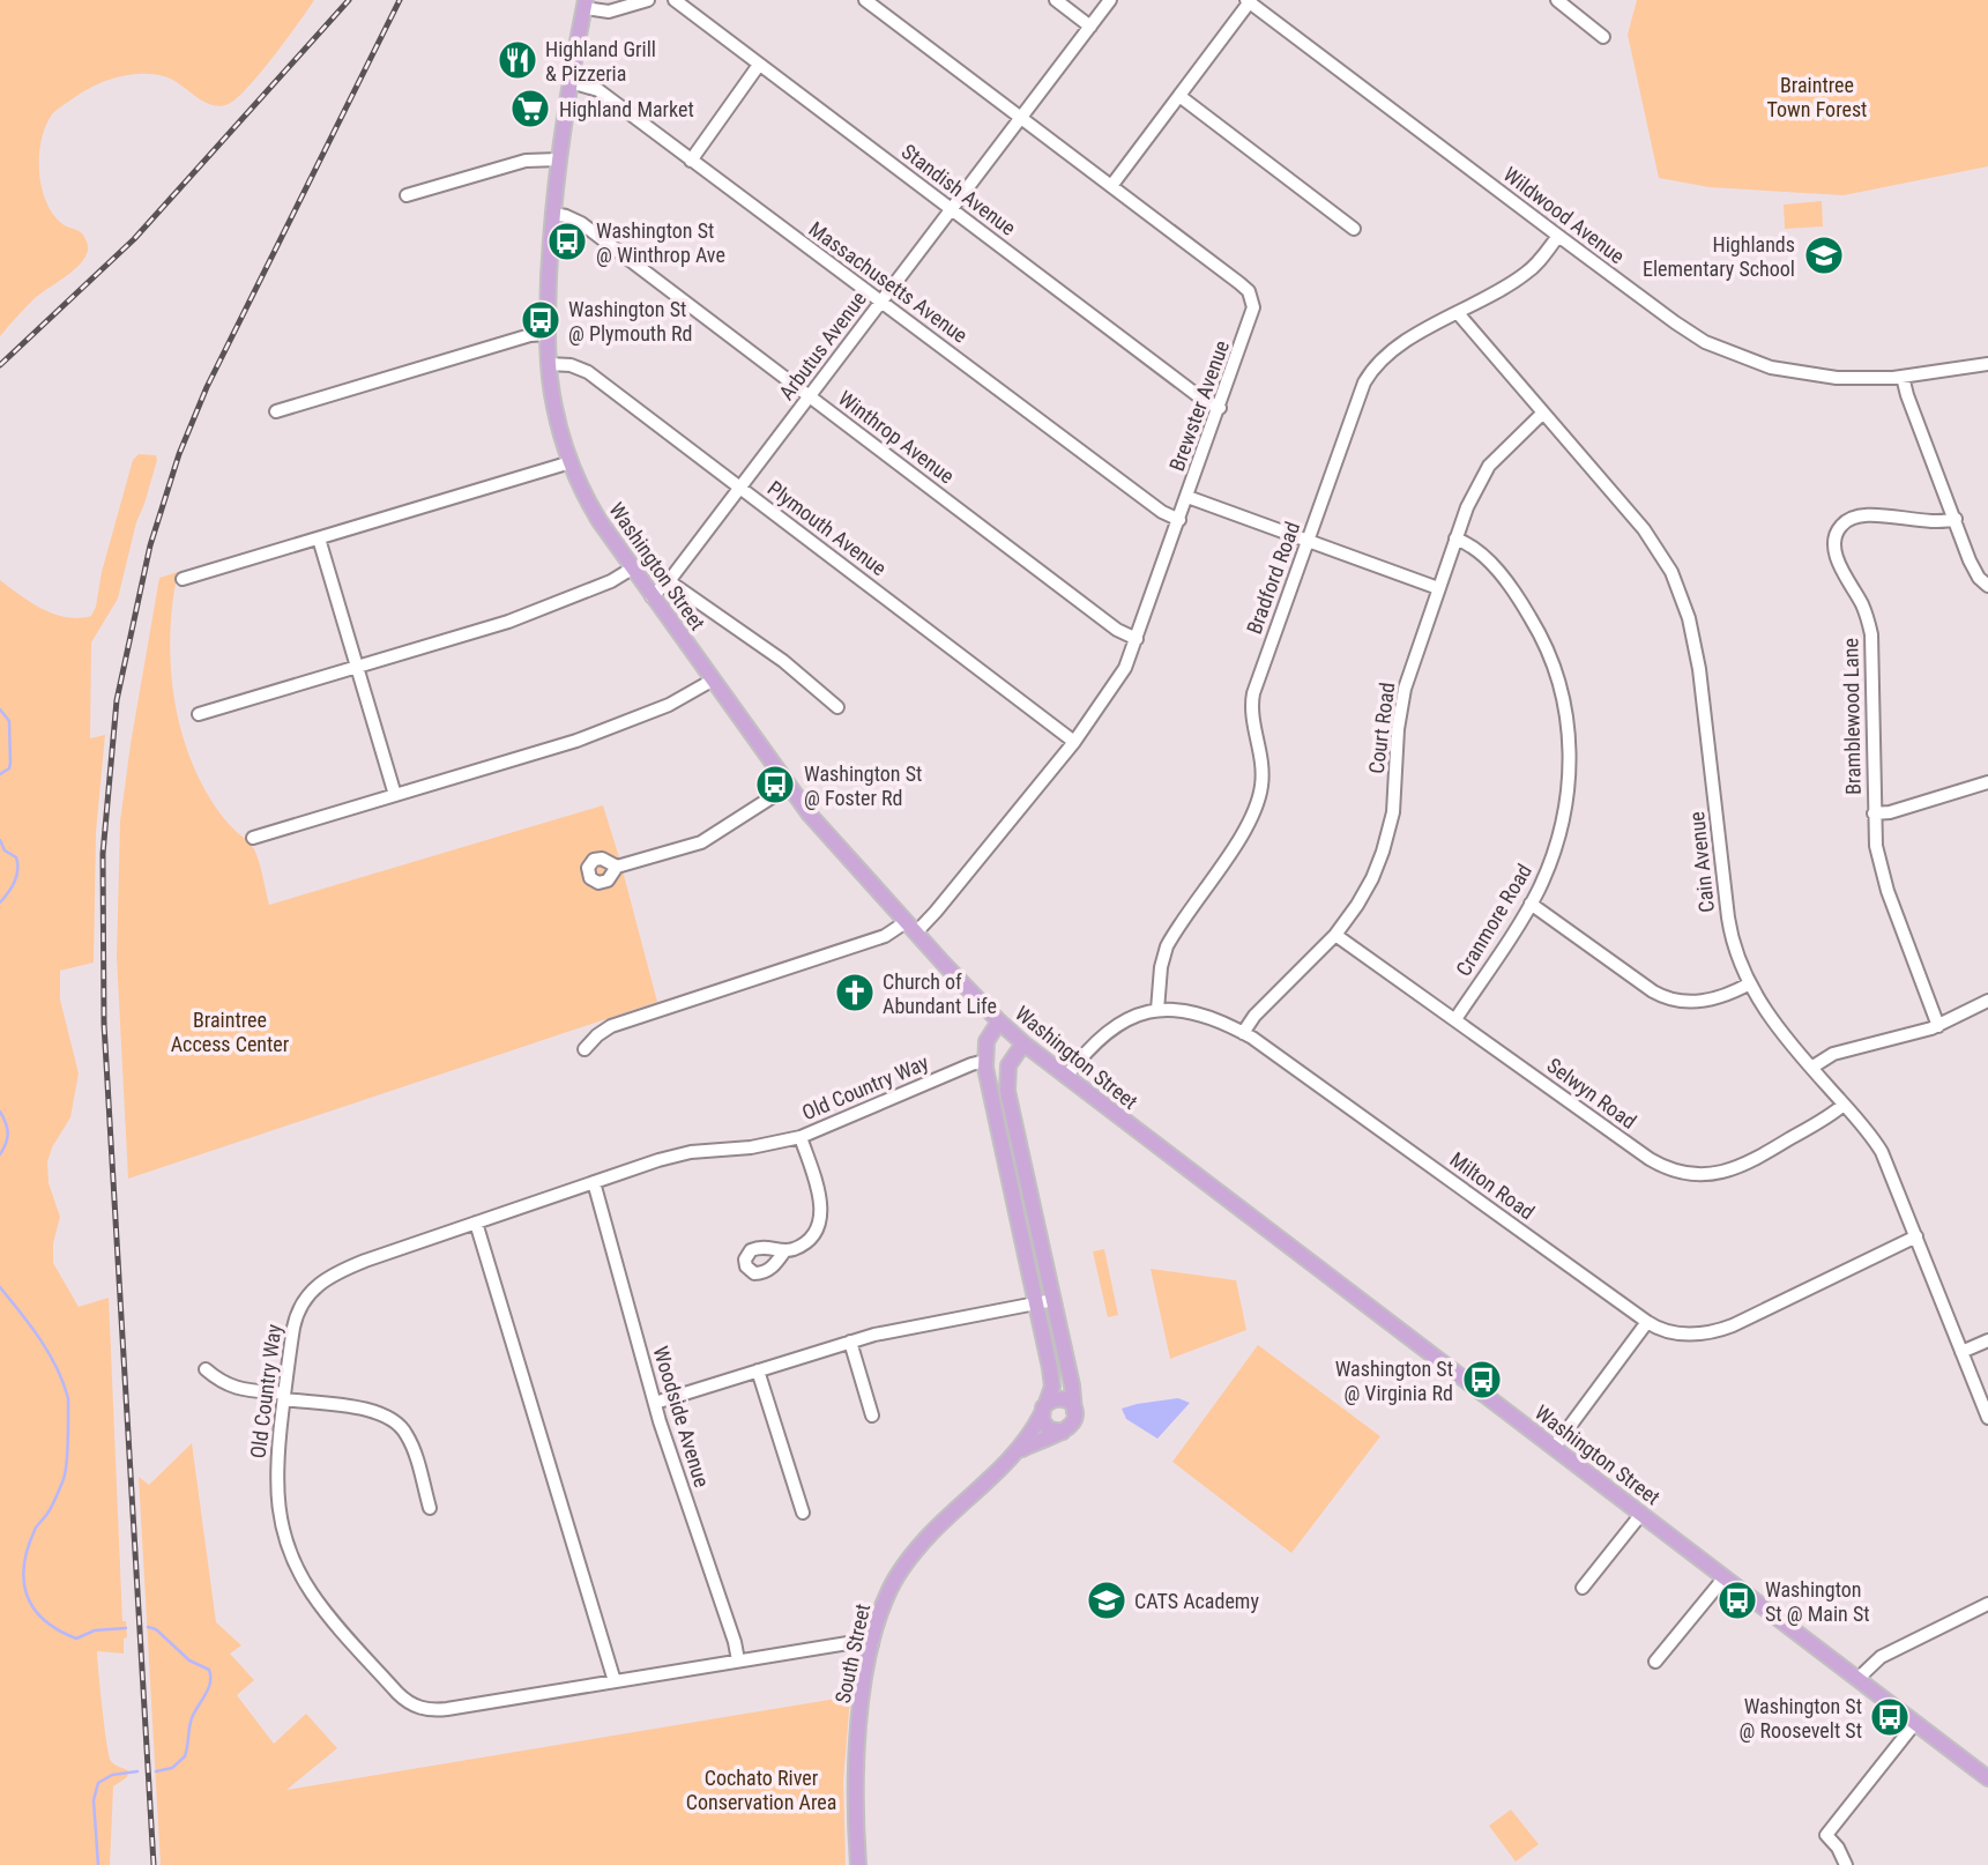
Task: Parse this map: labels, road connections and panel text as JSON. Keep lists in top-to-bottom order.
{
  "streets": {
    "main road": ["Washington Street", "South Street"],
    "street": [
      "Standish Avenue",
      "Wildwood Avenue",
      "Massachusetts Avenue",
      "Arbutus Avenue",
      "Brewster Avenue",
      "Winthrop Avenue",
      "Plymouth Avenue",
      "Bradford Road",
      "Bramblewood Lane",
      "Court Road",
      "Cain Avenue",
      "Cranmore Road",
      "Old Country Way",
      "Selwyn Road",
      "Milton Road",
      "Woodside Avenue"
    ]
  },
  "crossings": [
    ["Standish Avenue", "Arbutus Avenue"],
    ["Standish Avenue", "Brewster Avenue"],
    ["Wildwood Avenue", "Bradford Road"],
    ["Massachusetts Avenue", "Arbutus Avenue"],
    ["Massachusetts Avenue", "Brewster Avenue"],
    ["Massachusetts Avenue", "Washington Street"],
    ["Arbutus Avenue", "Brewster Avenue"],
    ["Arbutus Avenue", "Winthrop Avenue"],
    ["Arbutus Avenue", "Plymouth Avenue"],
    ["Arbutus Avenue", "Washington Street"],
    ["Brewster Avenue", "Winthrop Avenue"],
    ["Brewster Avenue", "Plymouth Avenue"],
    ["Brewster Avenue", "Washington Street"],
    ["Winthrop Avenue", "Washington Street"],
    ["Plymouth Avenue", "Washington Street"],
    ["Washington Street", "Milton Road"],
    ["Bradford Road", "Cain Avenue"],
    ["Bradford Road", "Milton Road"],
    ["Court Road", "Cain Avenue"],
    ["Court Road", "Cranmore Road"],
    ["Court Road", "Selwyn Road"],
    ["Court Road", "Milton Road"],
    ["Cain Avenue", "Selwyn Road"],
    ["Cain Avenue", "Milton Road"],
    ["Cranmore Road", "Selwyn Road"],
    ["Old Country Way", "Woodside Avenue"],
    ["Old Country Way", "South Street"]
  ],
  "parks": ["Braintree Town Forest", "Braintree Access Center", "Cochato River Conservation Area"],
  "places": {
    "restaurant": ["Highland Grill & Pizzeria"],
    "supermarket": ["Highland Market"],
    "bus stop": [
      "Washington St @ Winthrop Ave",
      "Washington St @ Plymouth Rd",
      "Washington St @ Foster Rd",
      "Washington St @ Virginia Rd",
      "Washington St @ Main St",
      "Washington St @ Roosevelt St"
    ],
    "school or university": ["Highlands Elementary School", "CATS Academy"],
    "church": ["Church of Abundant Life"]
  }
}
